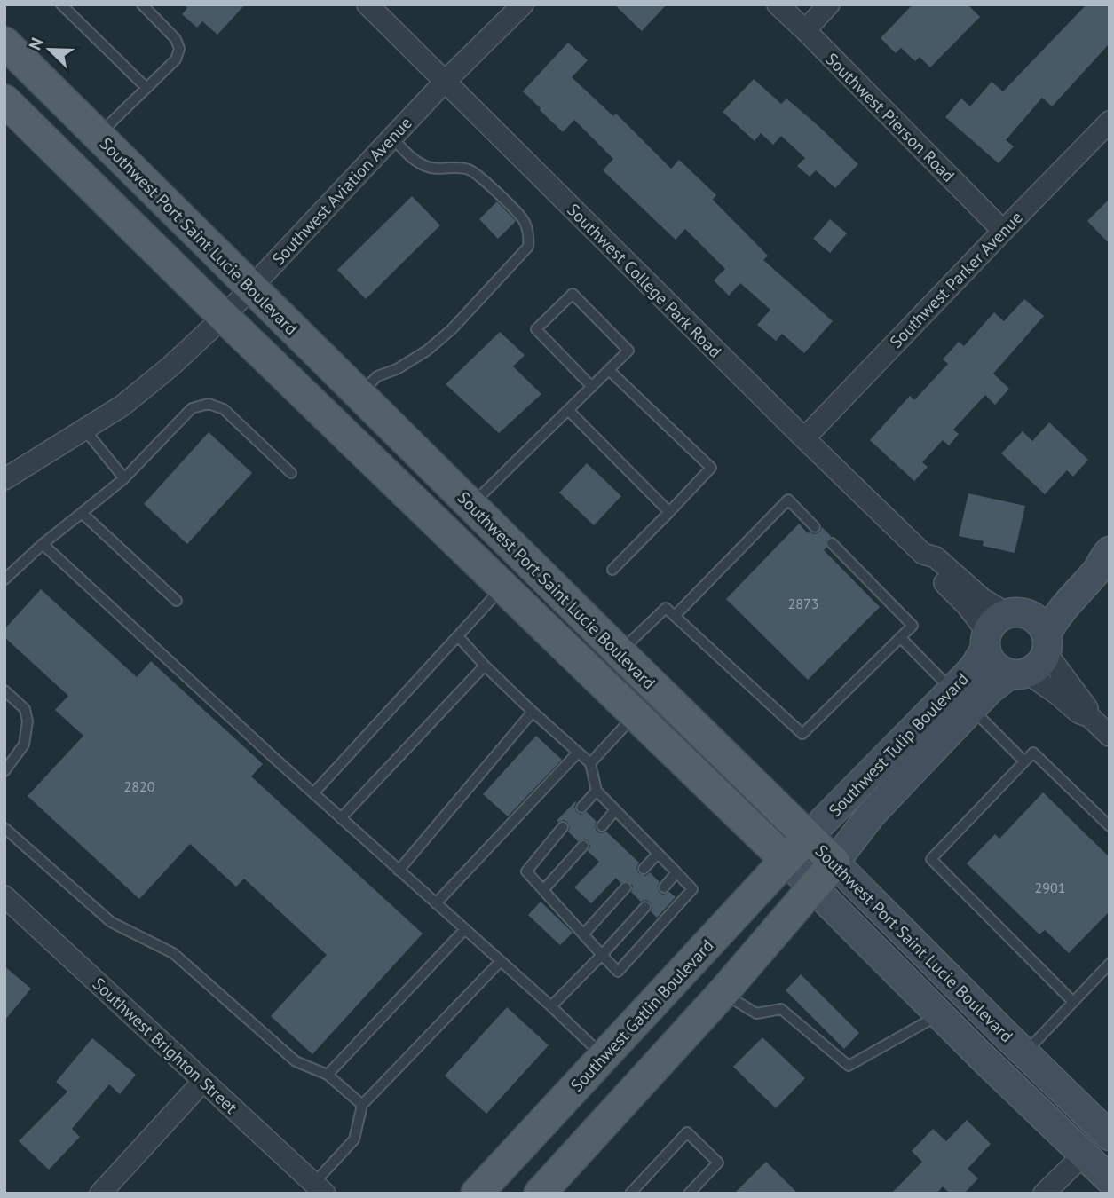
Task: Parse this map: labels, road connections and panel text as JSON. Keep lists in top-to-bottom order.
{
  "streets": {
    "main road": ["Southwest Port Saint Lucie Boulevard", "Southwest Tulip Boulevard", "Southwest Gatlin Boulevard"],
    "street": [
      "Southwest Pierson Road",
      "Southwest Aviation Avenue",
      "Southwest Parker Avenue",
      "Southwest College Park Road",
      "Southwest Brighton Street"
    ]
  },
  "crossings": [
    ["Southwest Pierson Road", "Southwest Parker Avenue"],
    ["Southwest Aviation Avenue", "Southwest Port Saint Lucie Boulevard"],
    ["Southwest Aviation Avenue", "Southwest College Park Road"],
    ["Southwest Port Saint Lucie Boulevard", "Southwest Tulip Boulevard"],
    ["Southwest Port Saint Lucie Boulevard", "Southwest Gatlin Boulevard"],
    ["Southwest Parker Avenue", "Southwest College Park Road"],
    ["Southwest College Park Road", "Southwest Tulip Boulevard"],
    ["Southwest Tulip Boulevard", "Southwest Gatlin Boulevard"]
  ],
  "house_numbers": ["2873", "2820", "2901"],
  "north": "top left"
}
